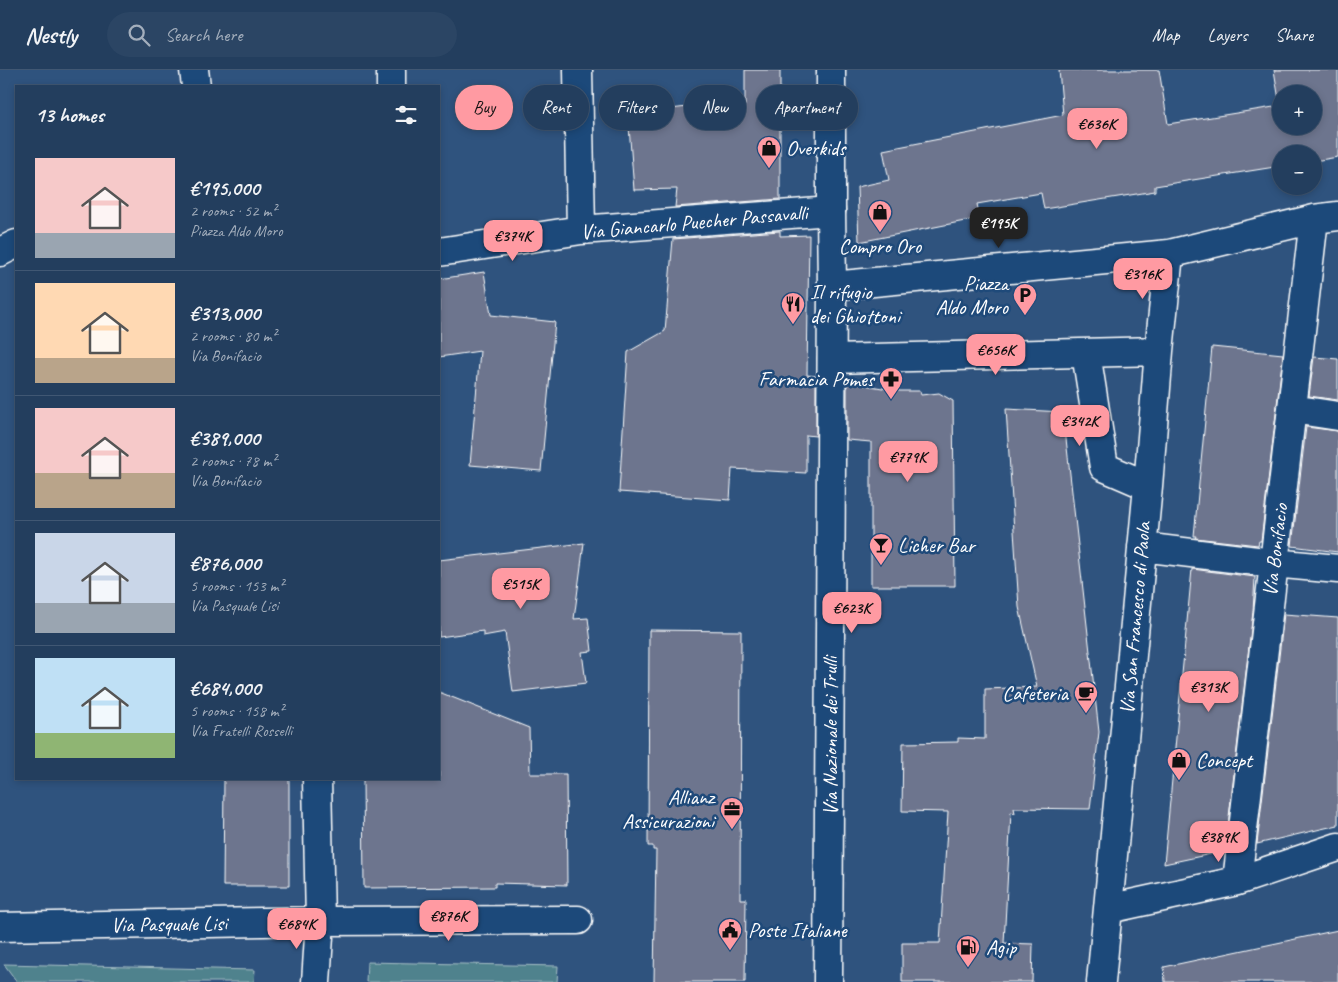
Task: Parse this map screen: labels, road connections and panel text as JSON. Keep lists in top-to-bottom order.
{
  "streets": {
    "street": [
      "Via Giancarlo Puecher Passavalli",
      "Via Bonifacio",
      "Via San Francesco di Paola",
      "Via Nazionale dei Trulli",
      "Via Pasquale Lisi"
    ]
  },
  "crossings": [
    ["Via Giancarlo Puecher Passavalli", "Via Nazionale dei Trulli"]
  ],
  "places": {
    "shop": ["Overkids", "Compro Oro", "Concept"],
    "parking": ["Piazza Aldo Moro"],
    "restaurant": ["Il rifugio dei Ghiottoni"],
    "pharmacy": ["Farmacia Pomes"],
    "bar": ["Licher Bar"],
    "cafe": ["Cafeteria"],
    "office": ["Allianz Assicurazioni"],
    "public building": ["Poste Italiane"],
    "fuel station": ["Agip"]
  },
  "page": {
    "header": "Nestly",
    "search": "Search here",
    "nav": ["Map", "Layers", "Share"],
    "map_buttons": ["+", "−"],
    "chip": [
      "Buy",
      "Rent",
      "Filters",
      "New",
      "Apartment"
    ],
    "heading": "13 homes",
    "price": [
      "€636K",
      "€195K",
      "€374K",
      "€316K",
      "€656K",
      "€342K",
      "€779K",
      "€515K",
      "€623K",
      "€313K",
      "€389K",
      "€876K",
      "€684K"
    ],
    "list": [
      {
        "name": "€195,000",
        "note": "2 rooms · 52 m² · Piazza Aldo Moro"
      },
      {
        "name": "€313,000",
        "note": "2 rooms · 80 m² · Via Bonifacio"
      },
      {
        "name": "€389,000",
        "note": "2 rooms · 78 m² · Via Bonifacio"
      },
      {
        "name": "€876,000",
        "note": "5 rooms · 153 m² · Via Pasquale Lisi"
      },
      {
        "name": "€684,000",
        "note": "5 rooms · 158 m² · Via Fratelli Rosselli"
      }
    ]
  }
}
